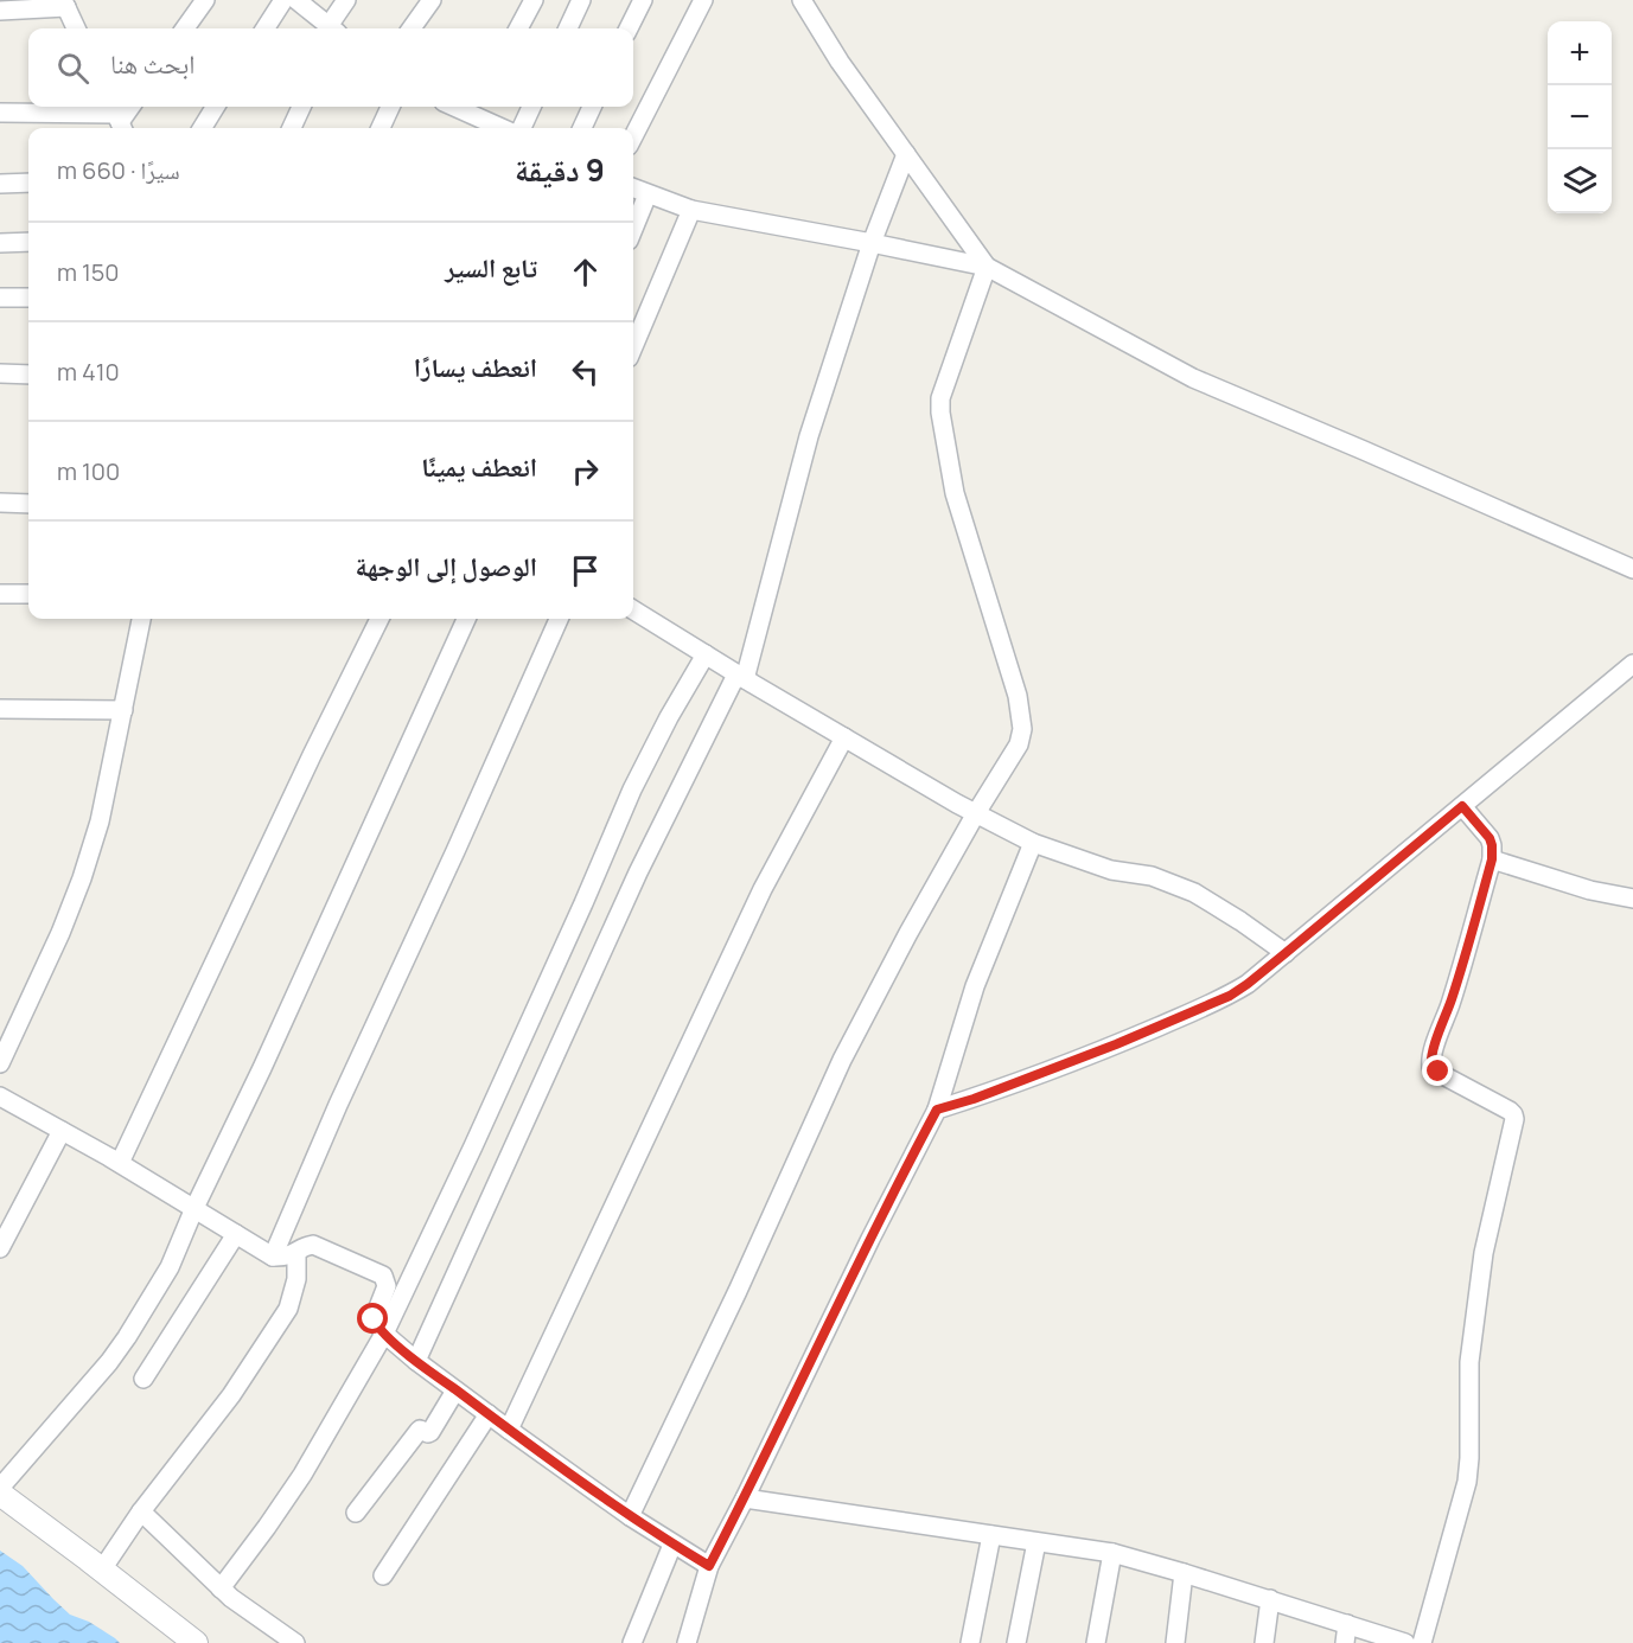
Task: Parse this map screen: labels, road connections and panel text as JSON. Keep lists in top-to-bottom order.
{
  "page": {
    "map_buttons": ["+", "−"],
    "search": "ابحث هنا",
    "heading": ["9 دقيقة", "سيرًا · 660 m"],
    "list": [
      ["تابع السير", "150 m"],
      ["انعطف يسارًا", "410 m"],
      ["انعطف يمينًا", "100 m"],
      "الوصول إلى الوجهة"
    ]
  }
}
